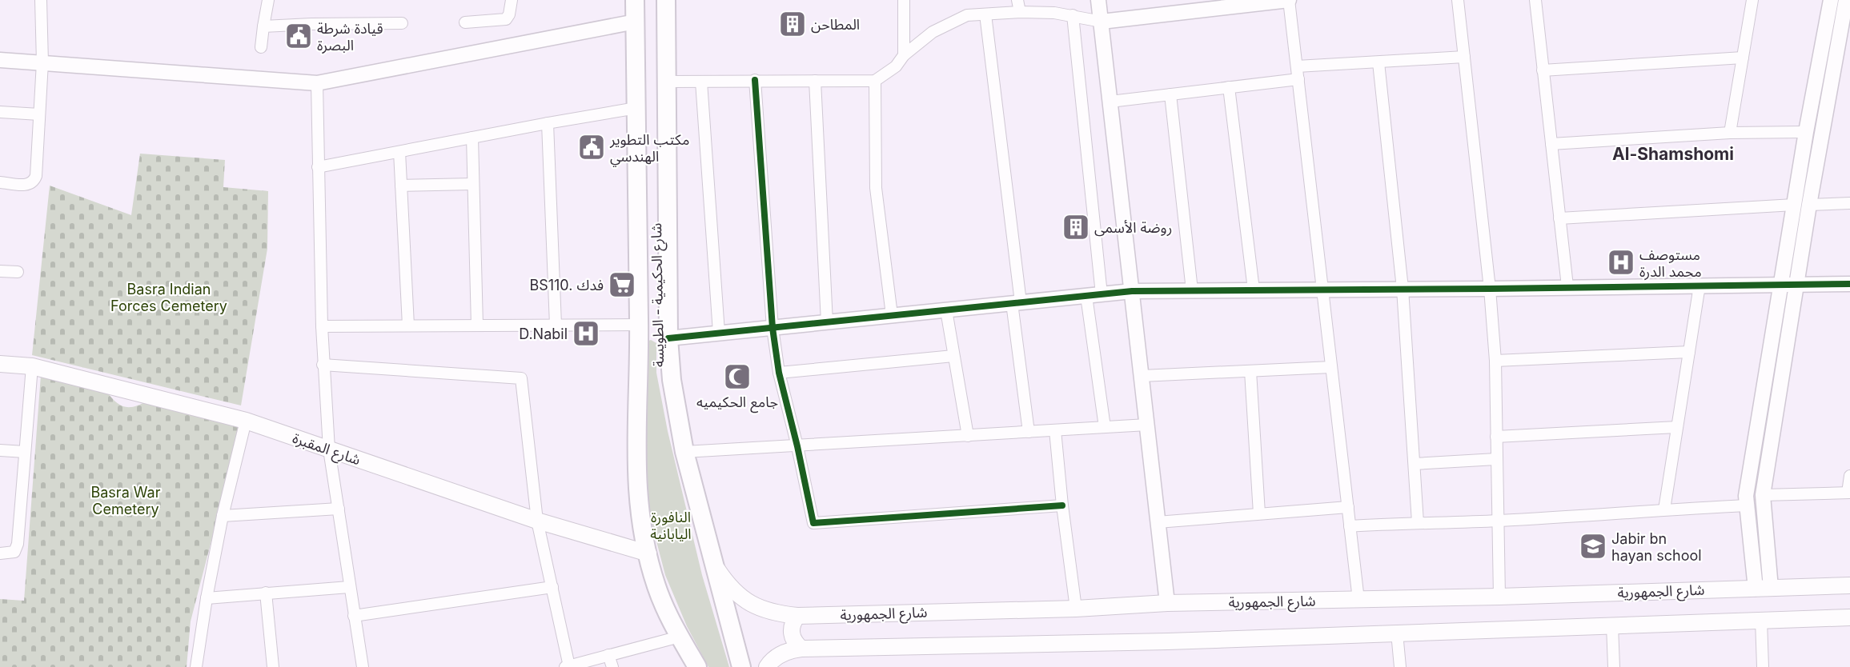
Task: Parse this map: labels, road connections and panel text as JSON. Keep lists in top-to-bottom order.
{
  "streets": {
    "main road": ["شارع الحكيمية - الطويسة", "شارع المقبرة", "شارع الجمهورية"]
  },
  "crossings": [
    ["شارع الحكيمية - الطويسة", "شارع المقبرة"],
    ["شارع الحكيمية - الطويسة", "شارع الجمهورية"]
  ],
  "districts": ["Al-Shamshomi"],
  "parks": ["Basra Indian Forces Cemetery", "Basra War Cemetery", "النافورة اليابانية"],
  "places": {
    "building": ["المطاحن", "روضة الأسمى"],
    "public building": ["قيادة شرطة البصرة", "مكتب التطوير الهندسي"],
    "hospital": ["مستوصف محمد الدرة", "D.Nabil"],
    "supermarket": ["BS110. فدك"],
    "mosque": ["جامع الحكيميه"],
    "school or university": ["Jabir bn hayan school"]
  }
}
